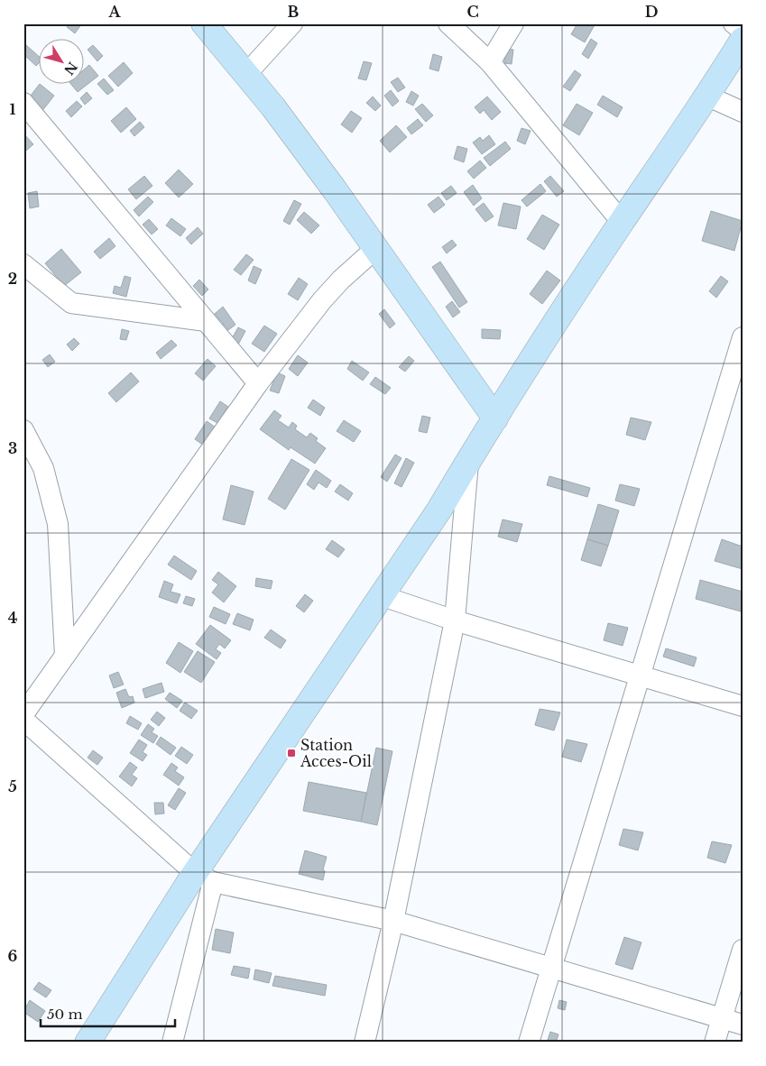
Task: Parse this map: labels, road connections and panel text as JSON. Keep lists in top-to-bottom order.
{
  "places": {
    "transit": ["Station Acces-Oil"]
  },
  "scale_bar": "50 m",
  "north": "bottom right",
  "grid": {
    "columns": [
      "A",
      "B",
      "C",
      "D"
    ],
    "rows": [
      "1",
      "2",
      "3",
      "4",
      "5",
      "6"
    ]
  }
}
